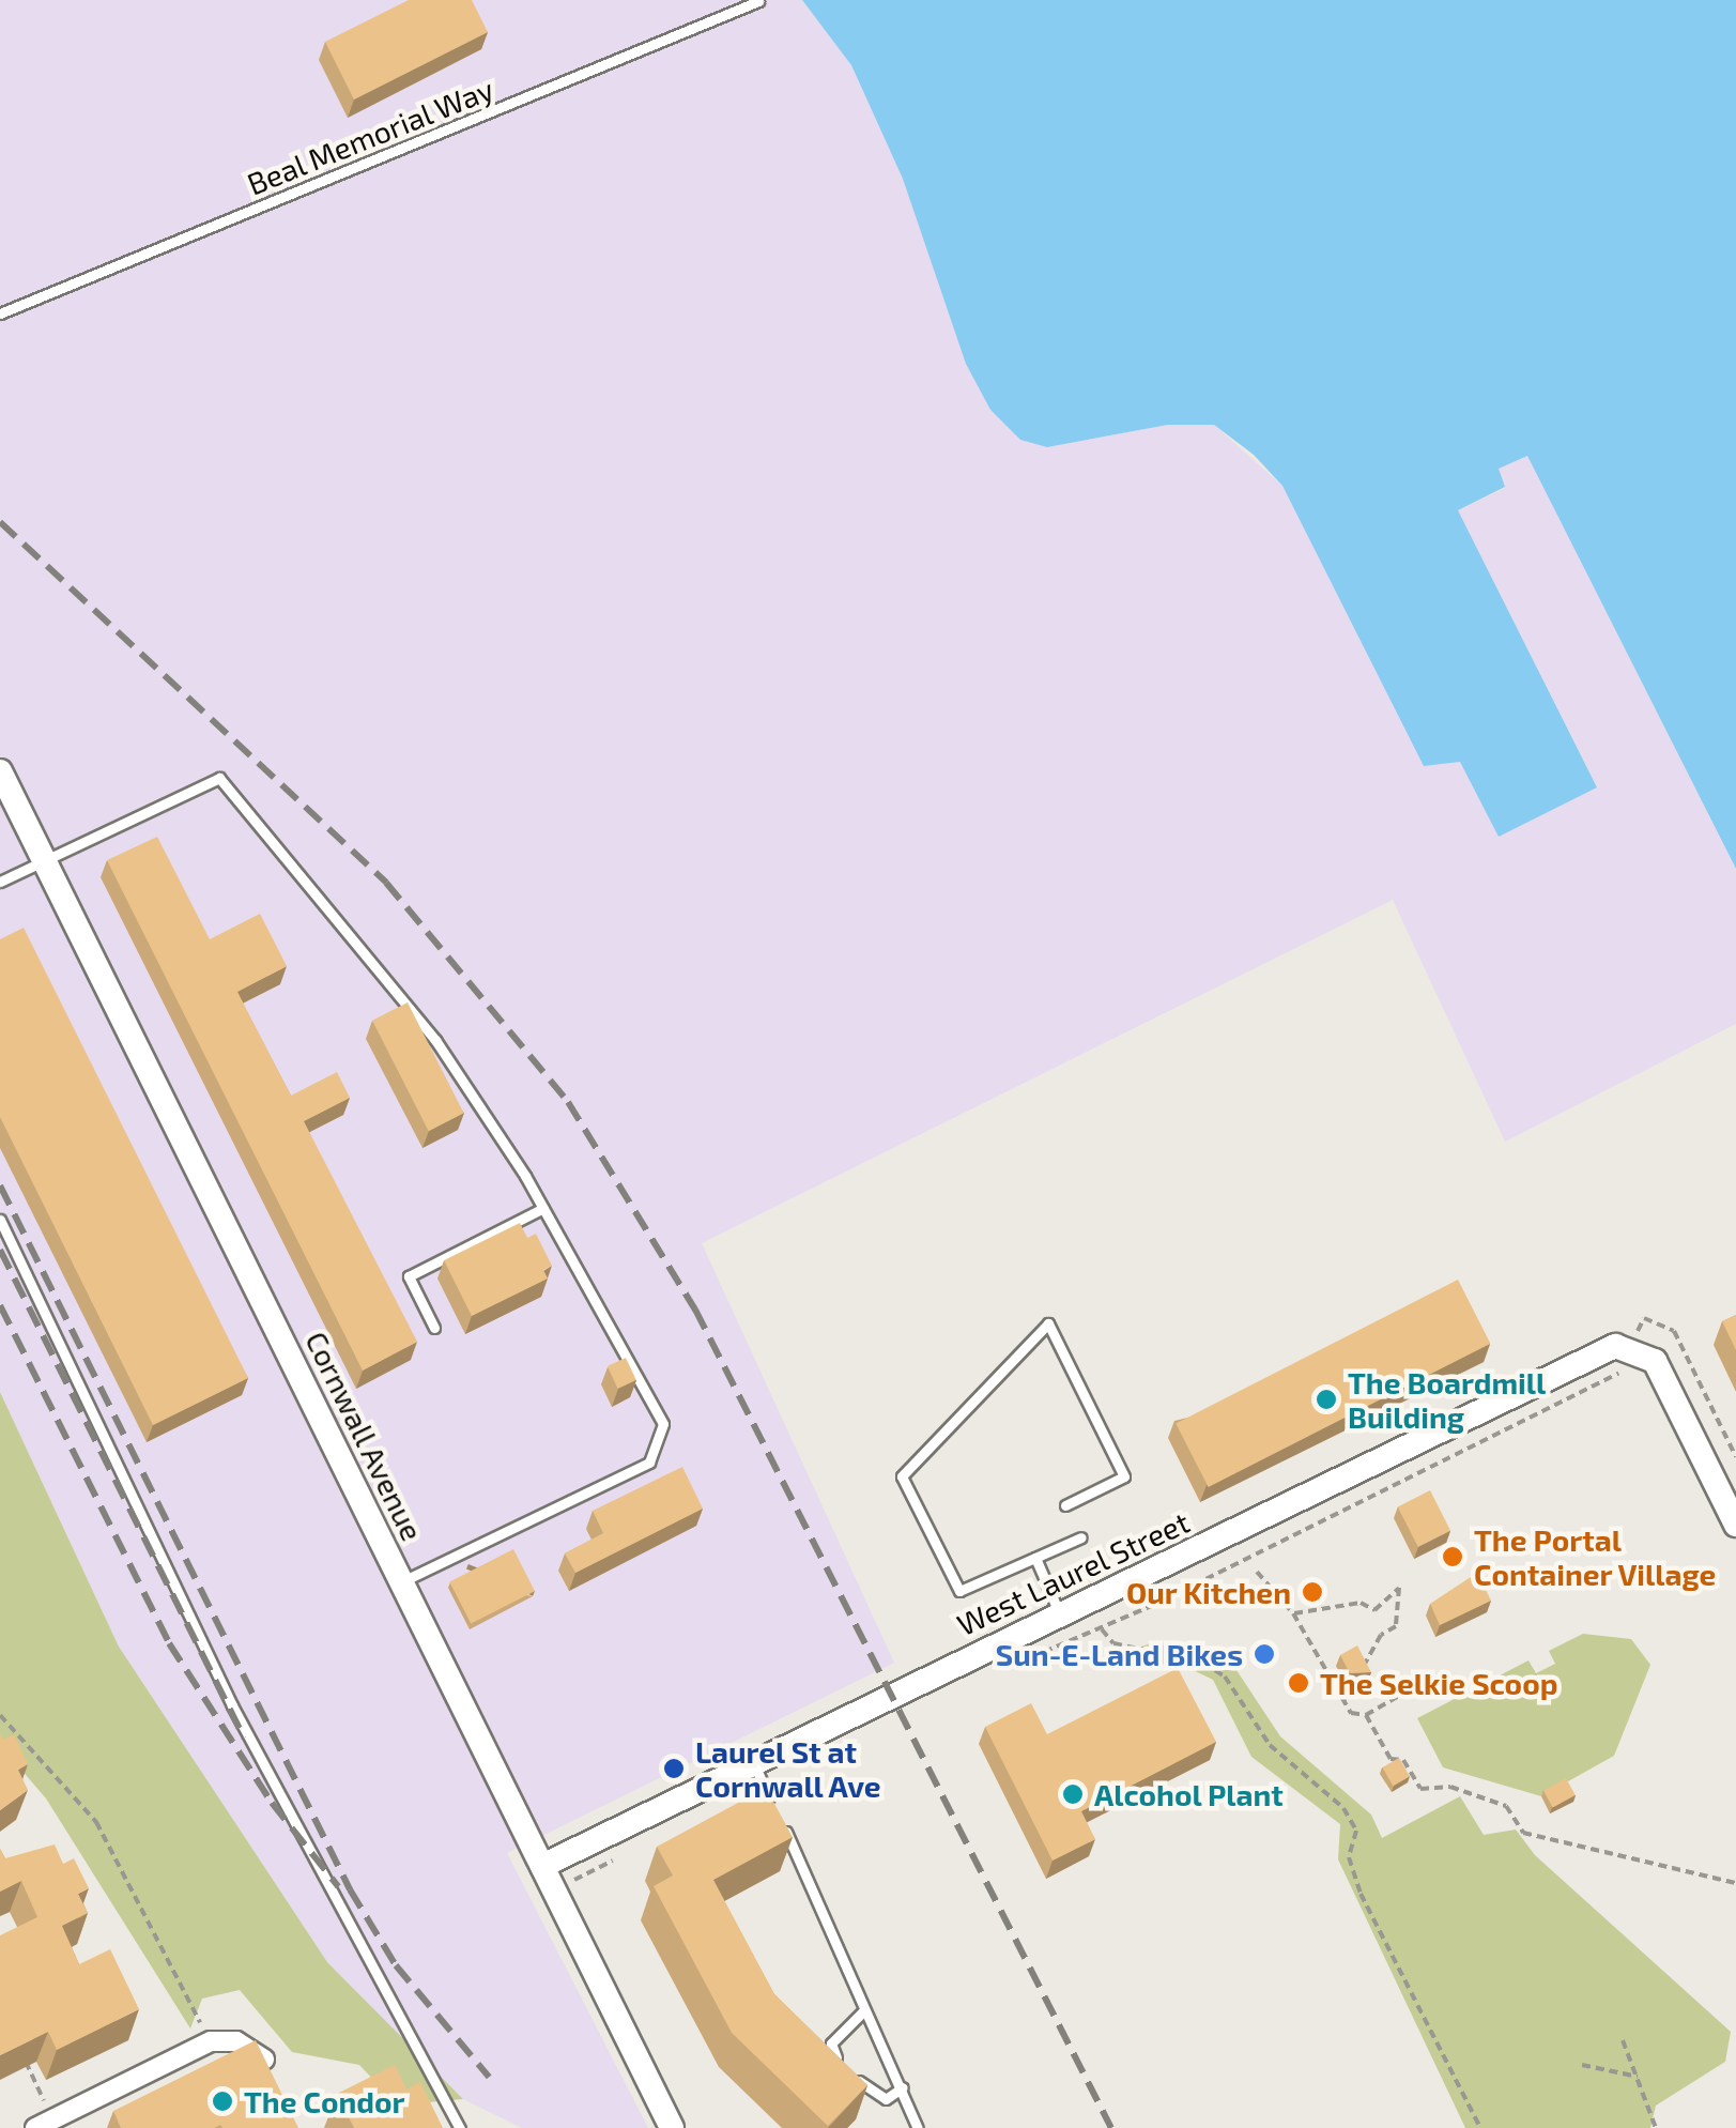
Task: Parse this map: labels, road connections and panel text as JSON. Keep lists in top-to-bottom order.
{
  "streets": {
    "street": ["Cornwall Avenue", "West Laurel Street"],
    "lane": ["Beal Memorial Way"]
  },
  "crossings": [
    ["Cornwall Avenue", "West Laurel Street"]
  ],
  "places": [
    "The Boardmill Building",
    "The Portal Container Village",
    "Our Kitchen",
    "Sun-E-Land Bikes",
    "The Selkie Scoop",
    "Laurel St at Cornwall Ave",
    "Alcohol Plant",
    "The Condor"
  ]
}
